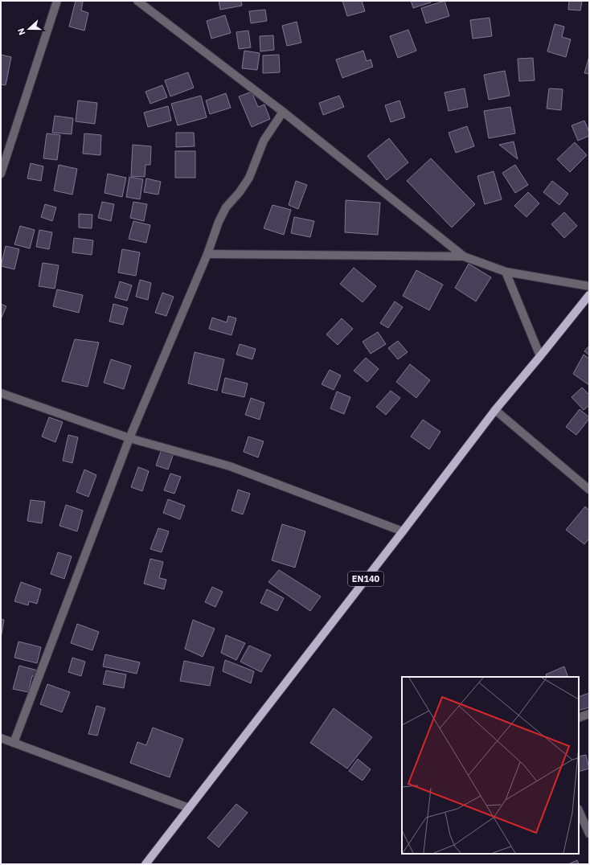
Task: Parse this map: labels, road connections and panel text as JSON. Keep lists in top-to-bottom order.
{
  "streets": {
    "main road": ["EN140"]
  },
  "north": "left"
}
